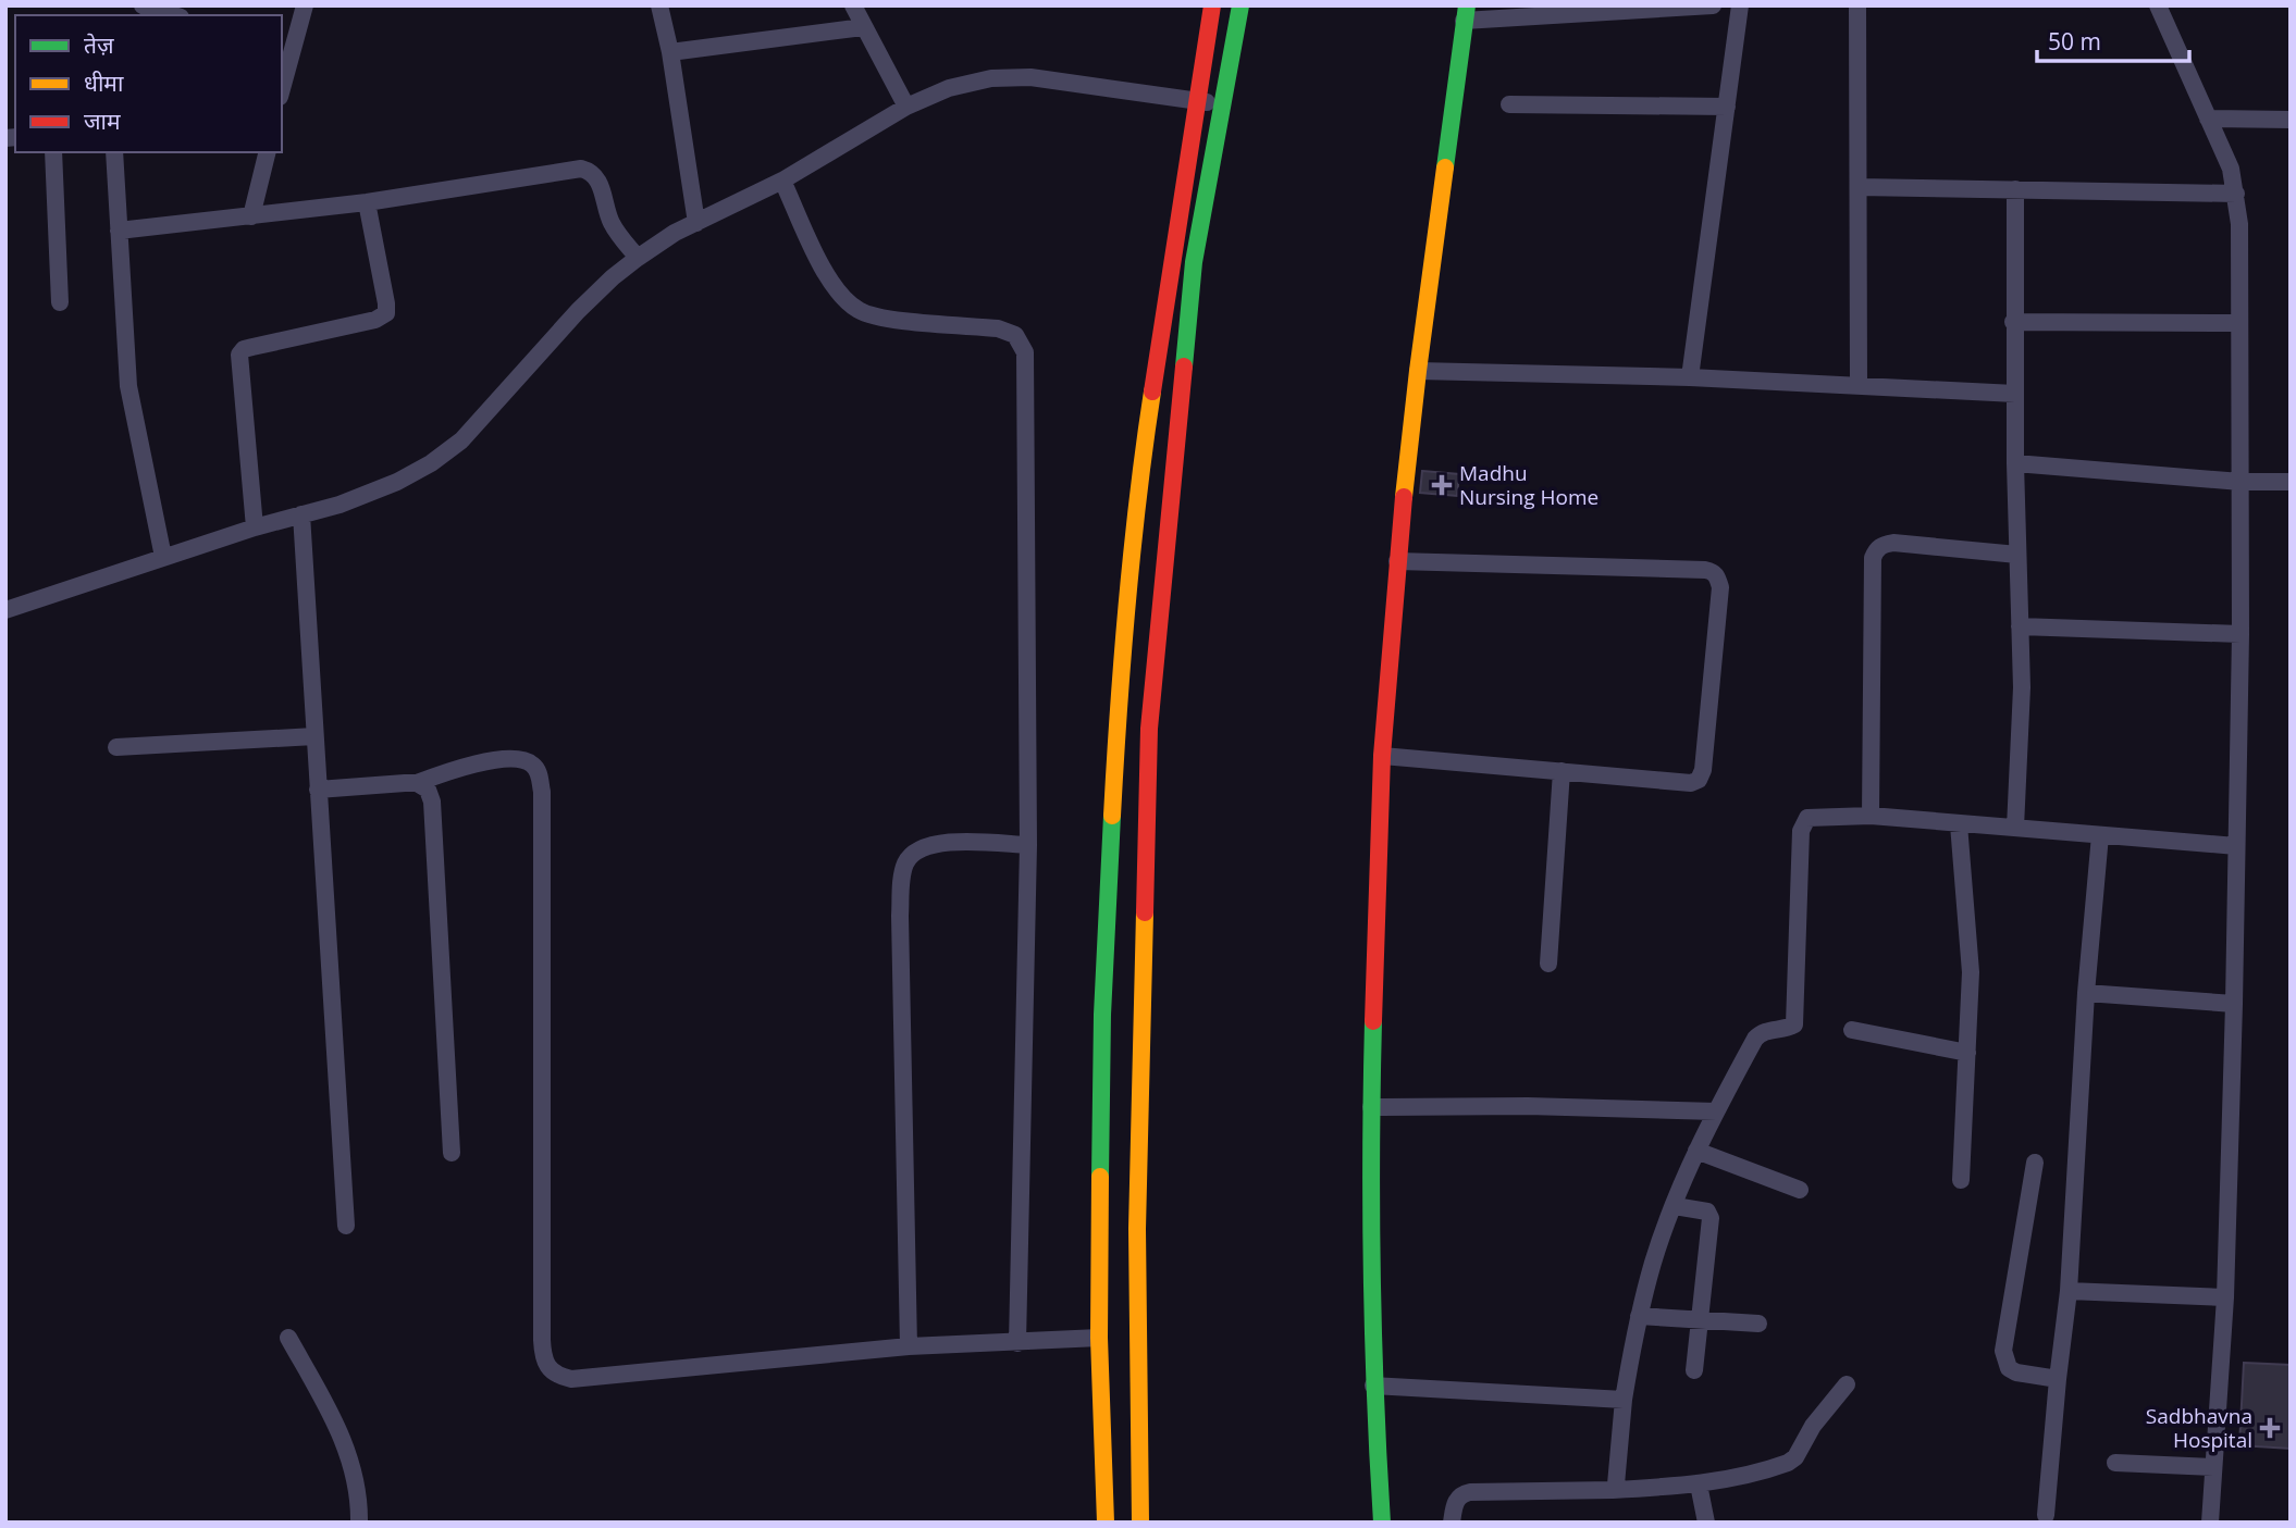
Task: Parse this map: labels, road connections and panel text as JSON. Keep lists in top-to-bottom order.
{
  "places": {
    "health": ["Madhu Nursing Home", "Sadbhavna Hospital"]
  },
  "legend": ["तेज़", "धीमा", "जाम"],
  "scale_bar": "50 m"
}
